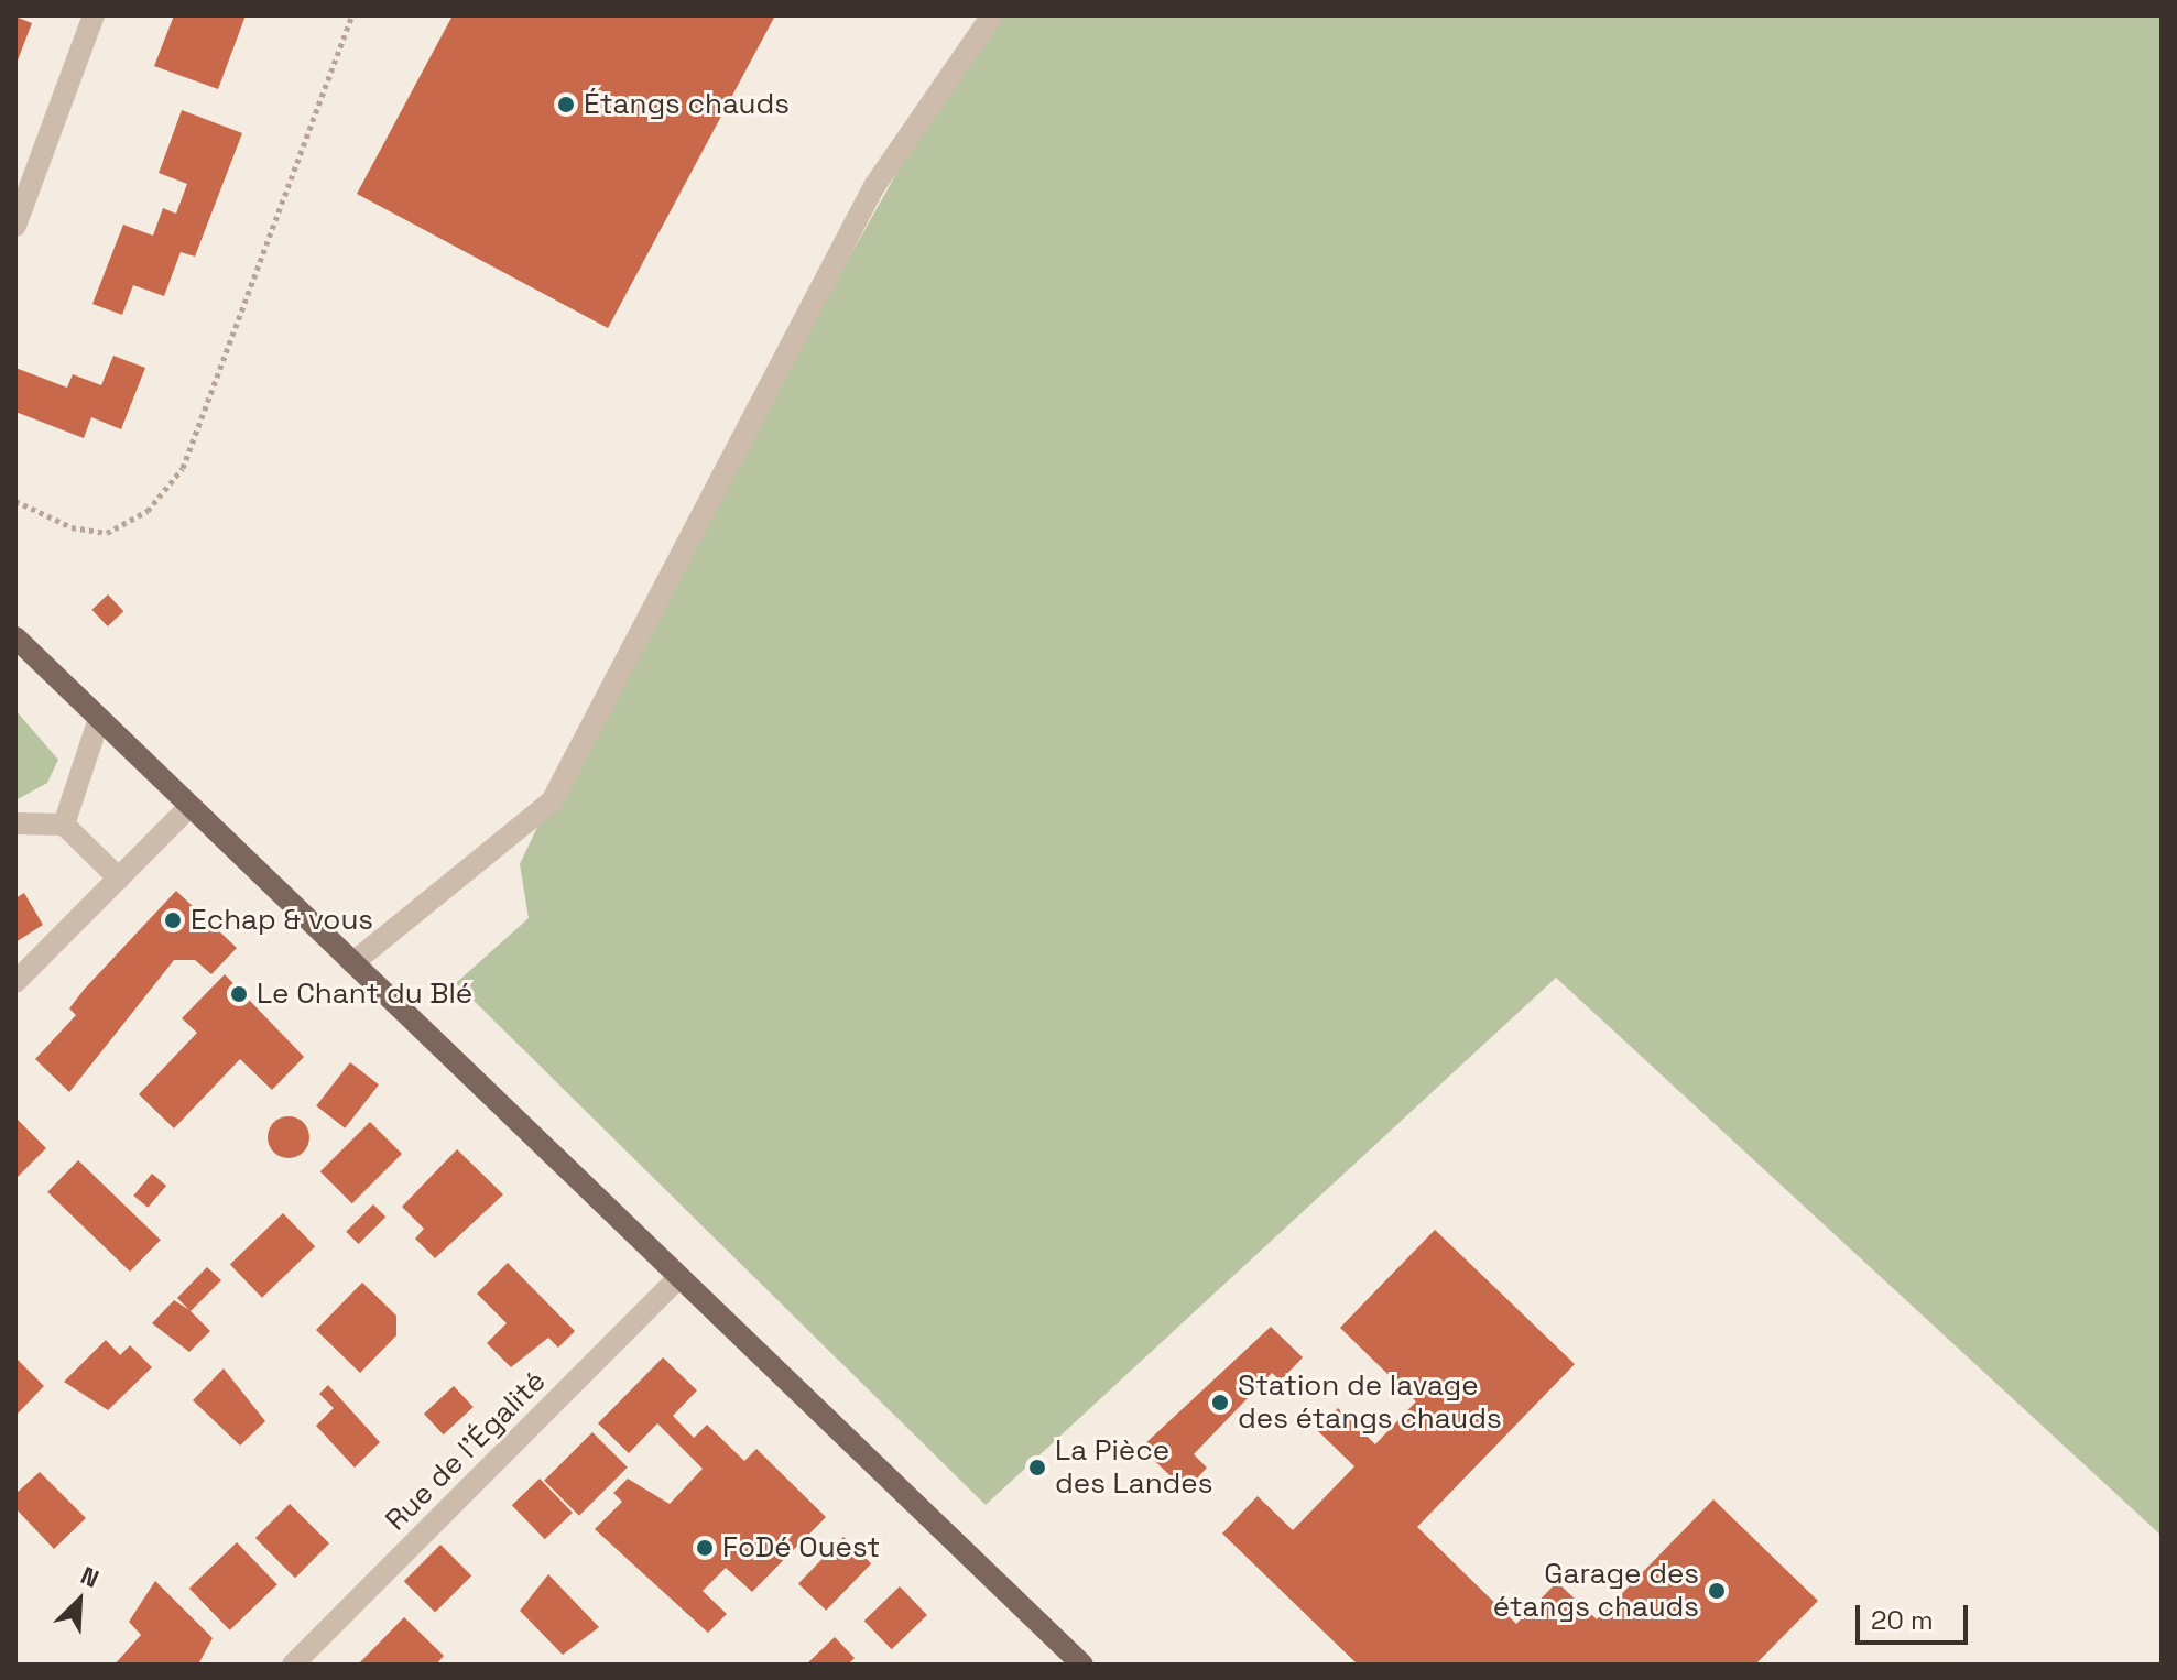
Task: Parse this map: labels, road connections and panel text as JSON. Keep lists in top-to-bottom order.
{
  "streets": {
    "street": ["Rue de l'Égalité"]
  },
  "places": [
    "Étangs chauds",
    "Echap & vous",
    "Le Chant du Blé",
    "Station de lavage des étangs chauds",
    "La Pièce des Landes",
    "FoDé Ouest",
    "Garage des étangs chauds"
  ],
  "scale_bar": "20 m",
  "north": "top right"
}
